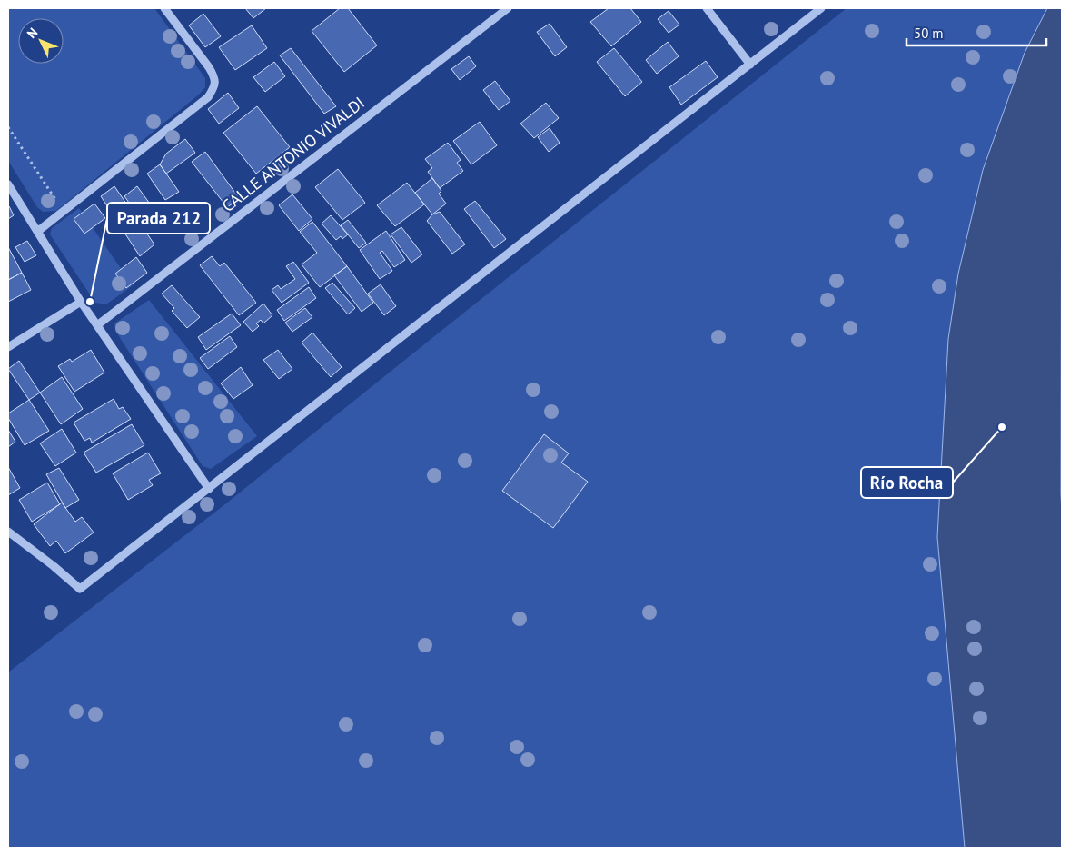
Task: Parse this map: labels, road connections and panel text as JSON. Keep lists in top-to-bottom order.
{
  "streets": {
    "street": ["CALLE ANTONIO VIVALDI"]
  },
  "places": ["Parada 212", "Río Rocha"],
  "scale_bar": "50 m",
  "north": "top left"
}
